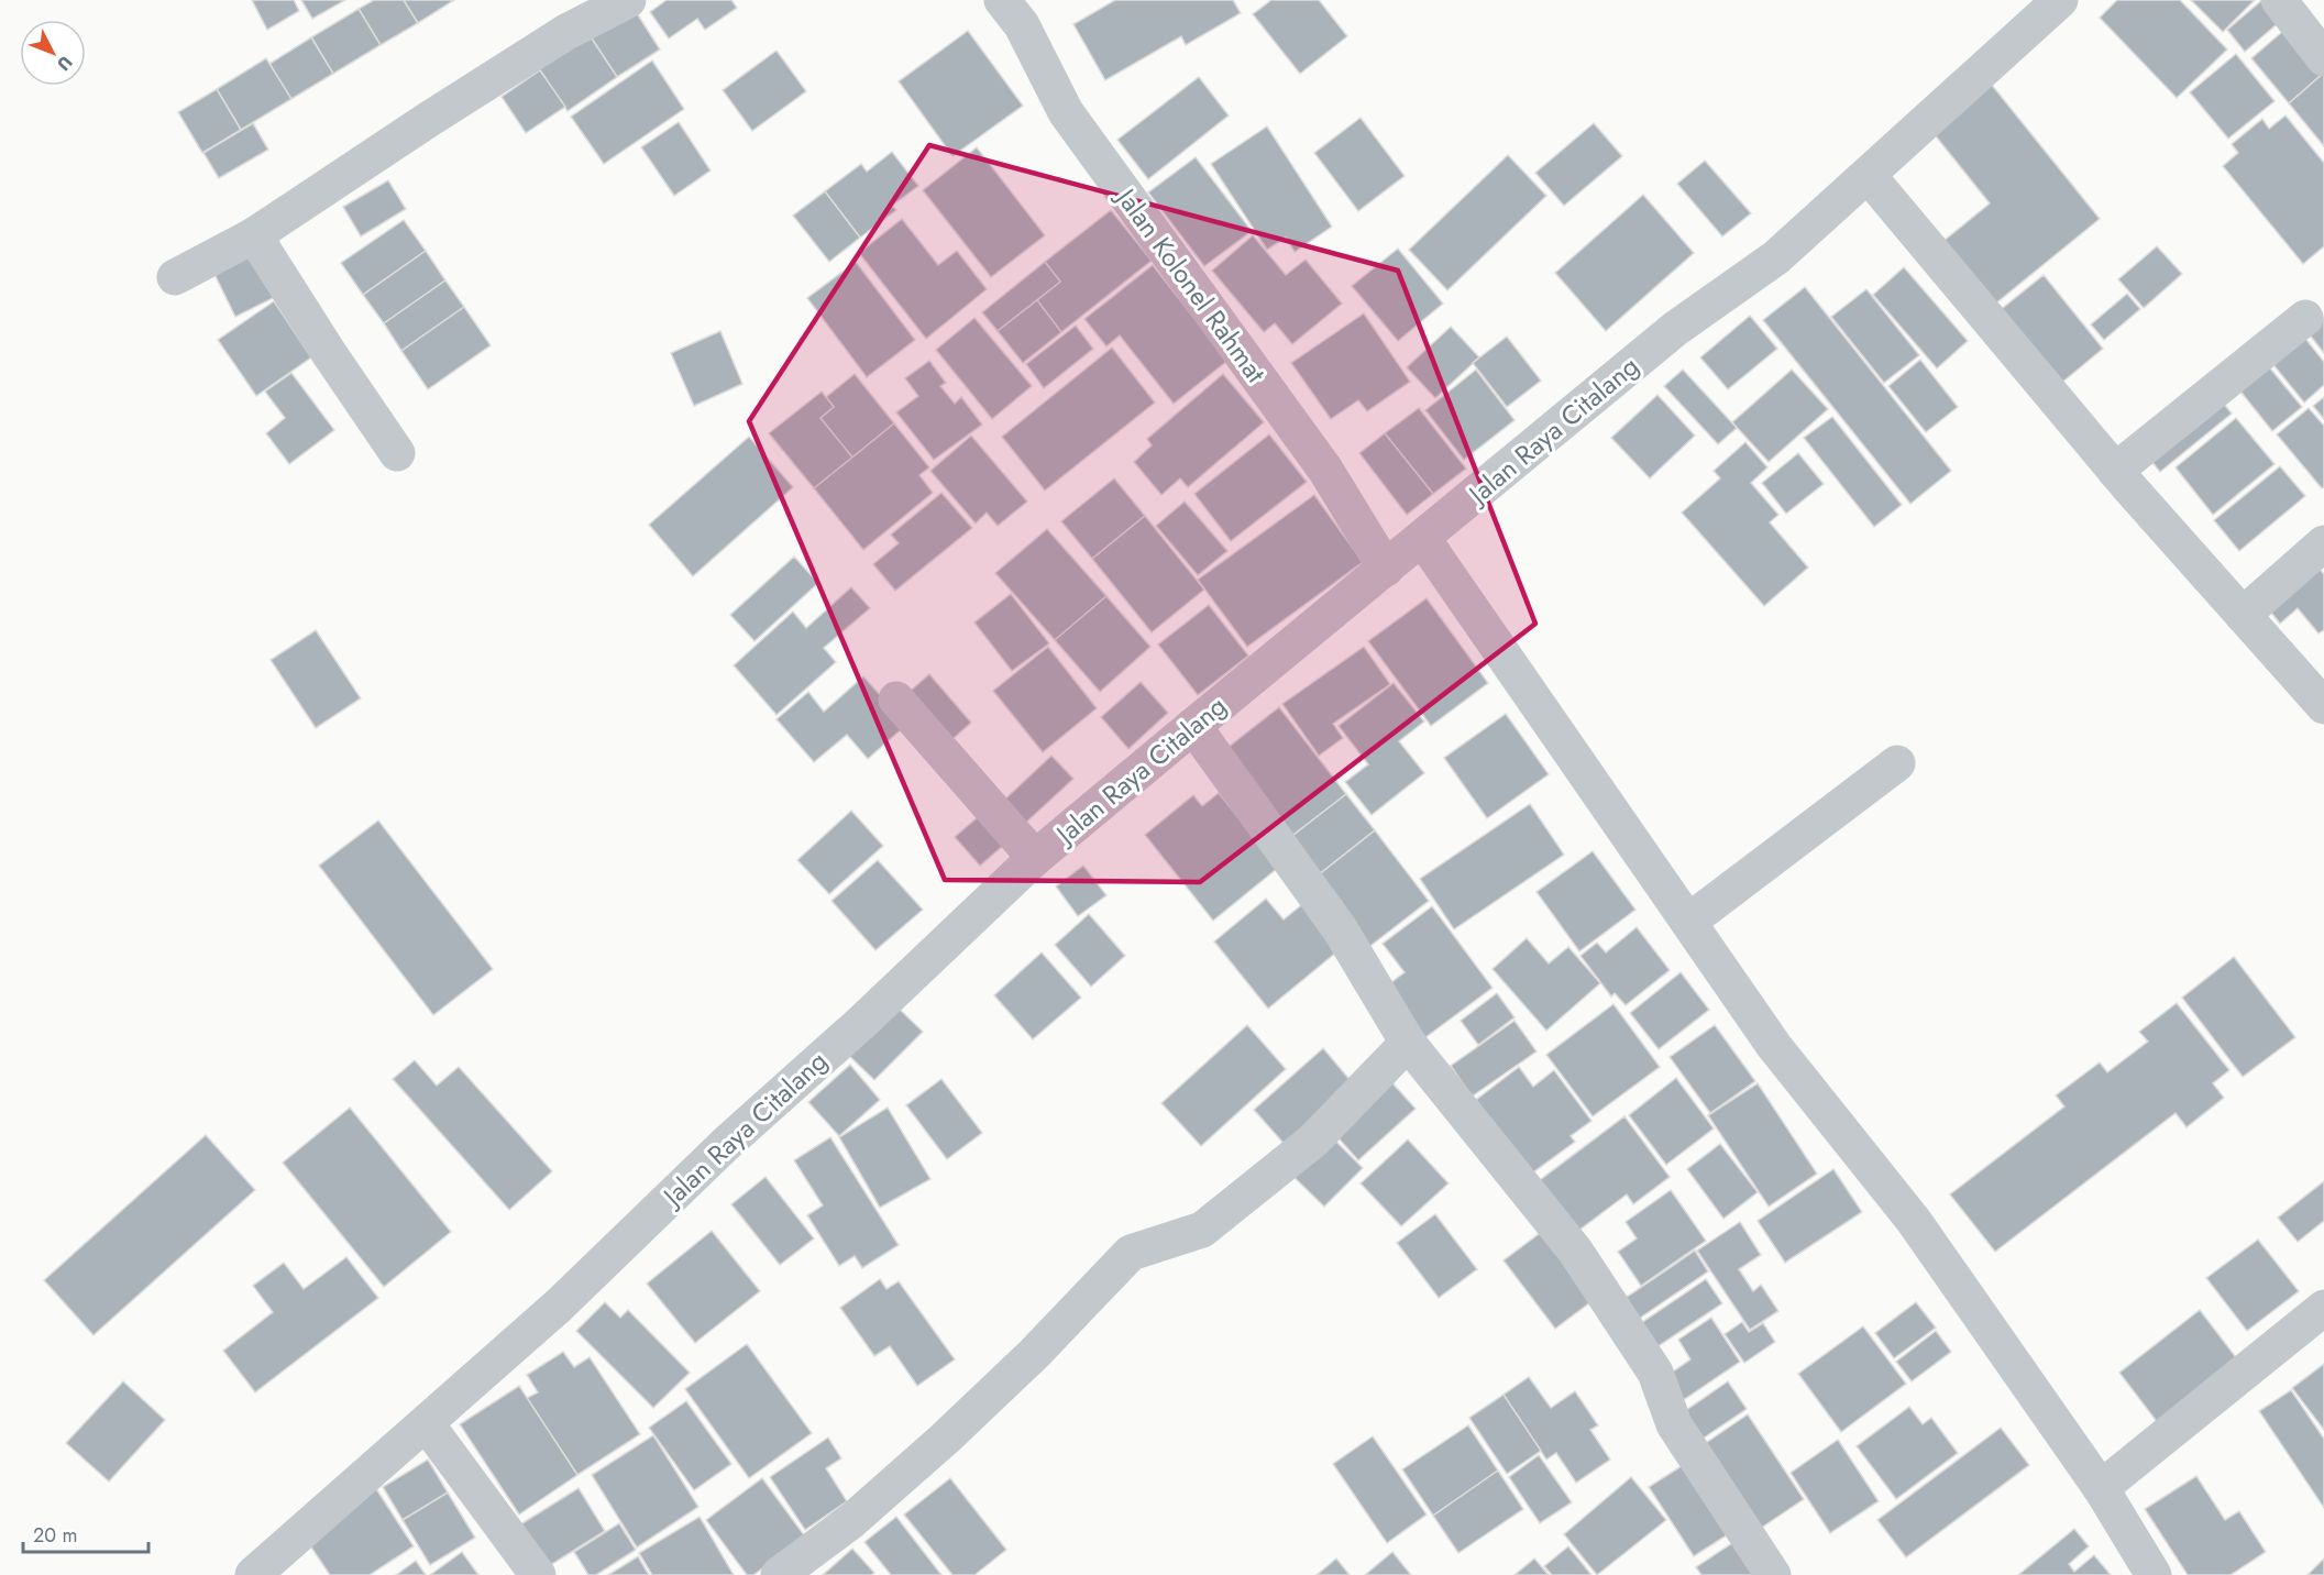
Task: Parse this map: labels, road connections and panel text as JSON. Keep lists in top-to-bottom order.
{
  "streets": {
    "street": ["Jalan Kolonel Rahmat", "Jalan Raya Citalang"]
  },
  "crossings": [
    ["Jalan Kolonel Rahmat", "Jalan Raya Citalang"]
  ],
  "scale_bar": "20 m",
  "north": "bottom right"
}
